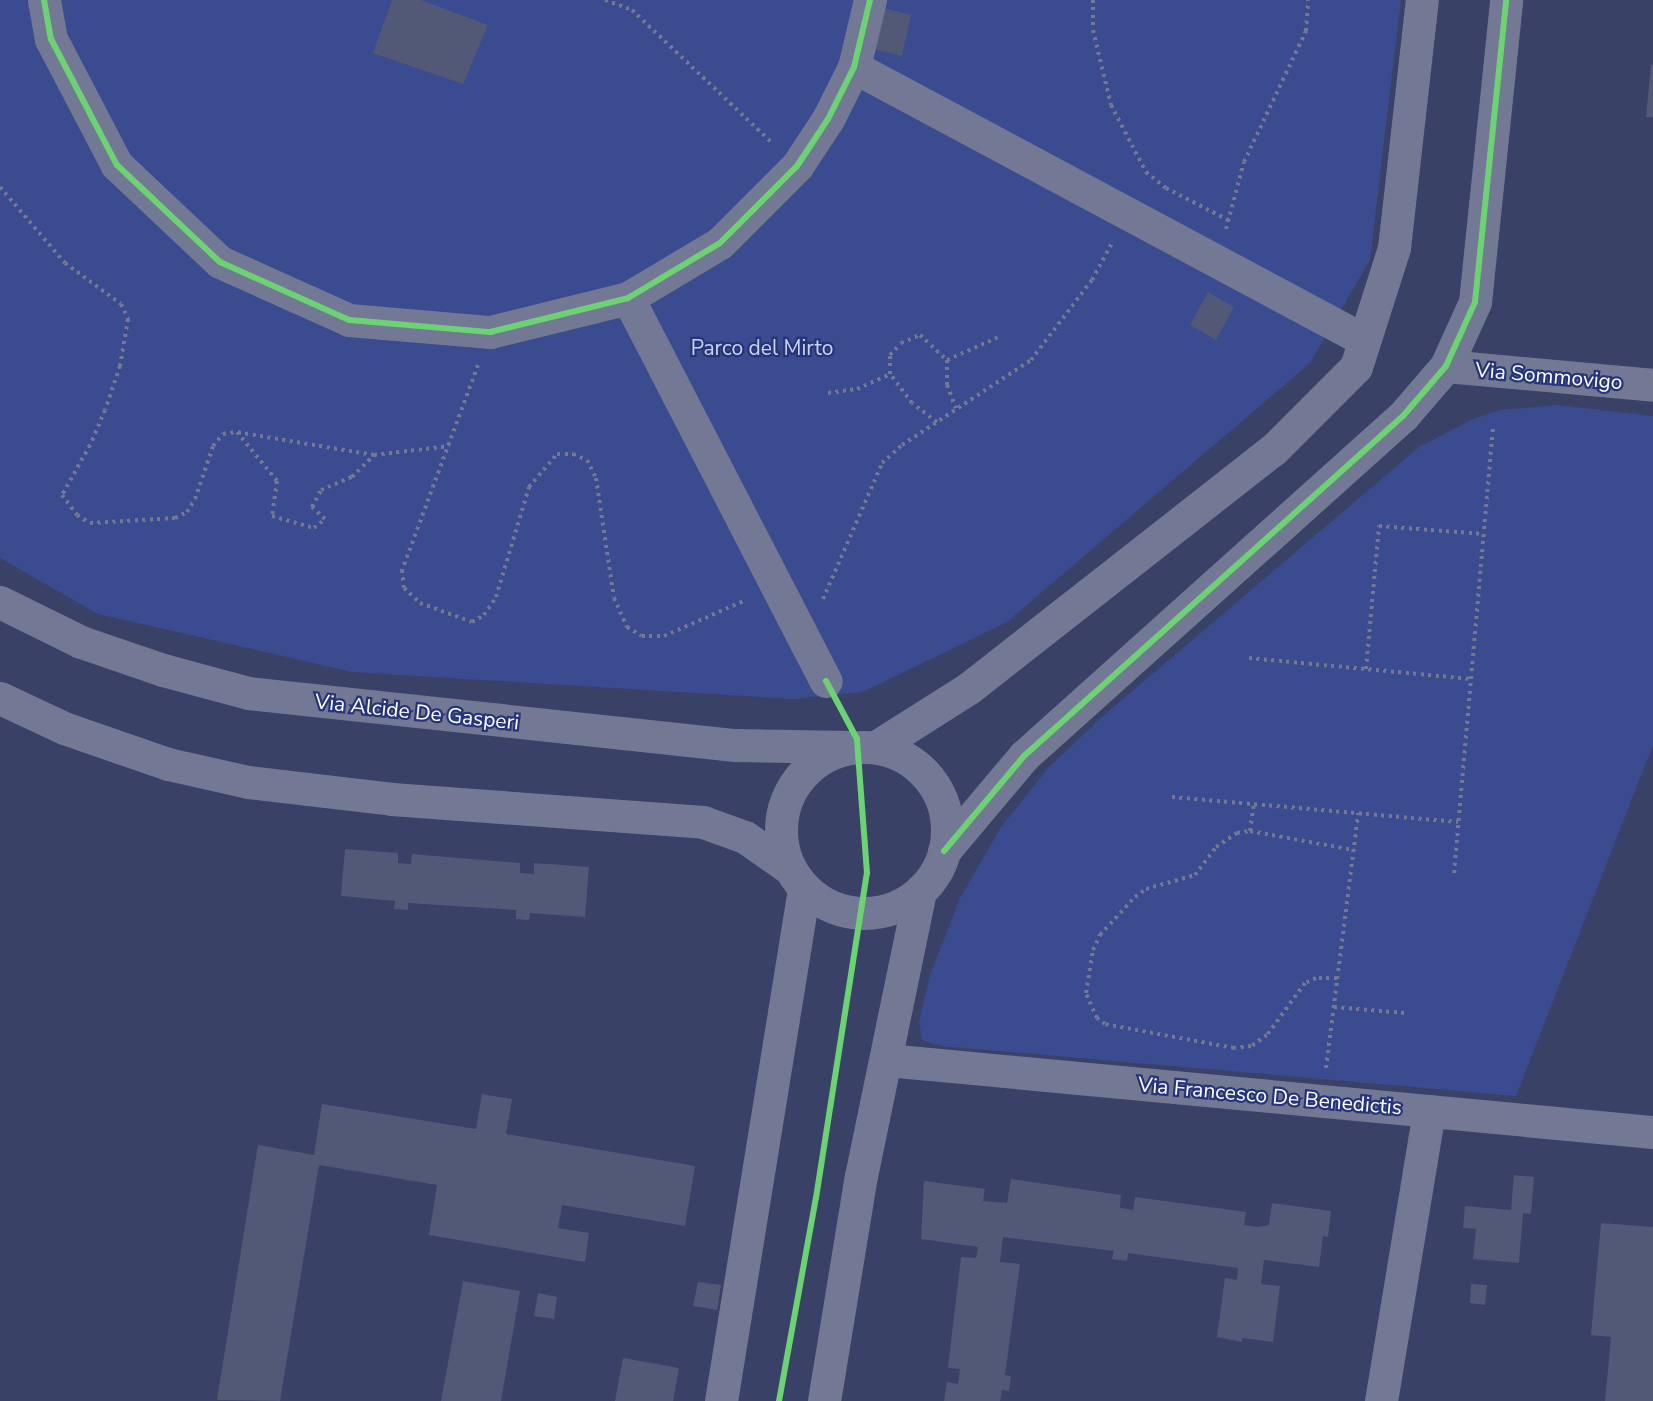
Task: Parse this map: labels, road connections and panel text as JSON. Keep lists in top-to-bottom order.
{
  "streets": {
    "street": ["Via Sommovigo", "Via Alcide De Gasperi", "Via Francesco De Benedictis"]
  },
  "parks": ["Parco del Mirto"]
}
